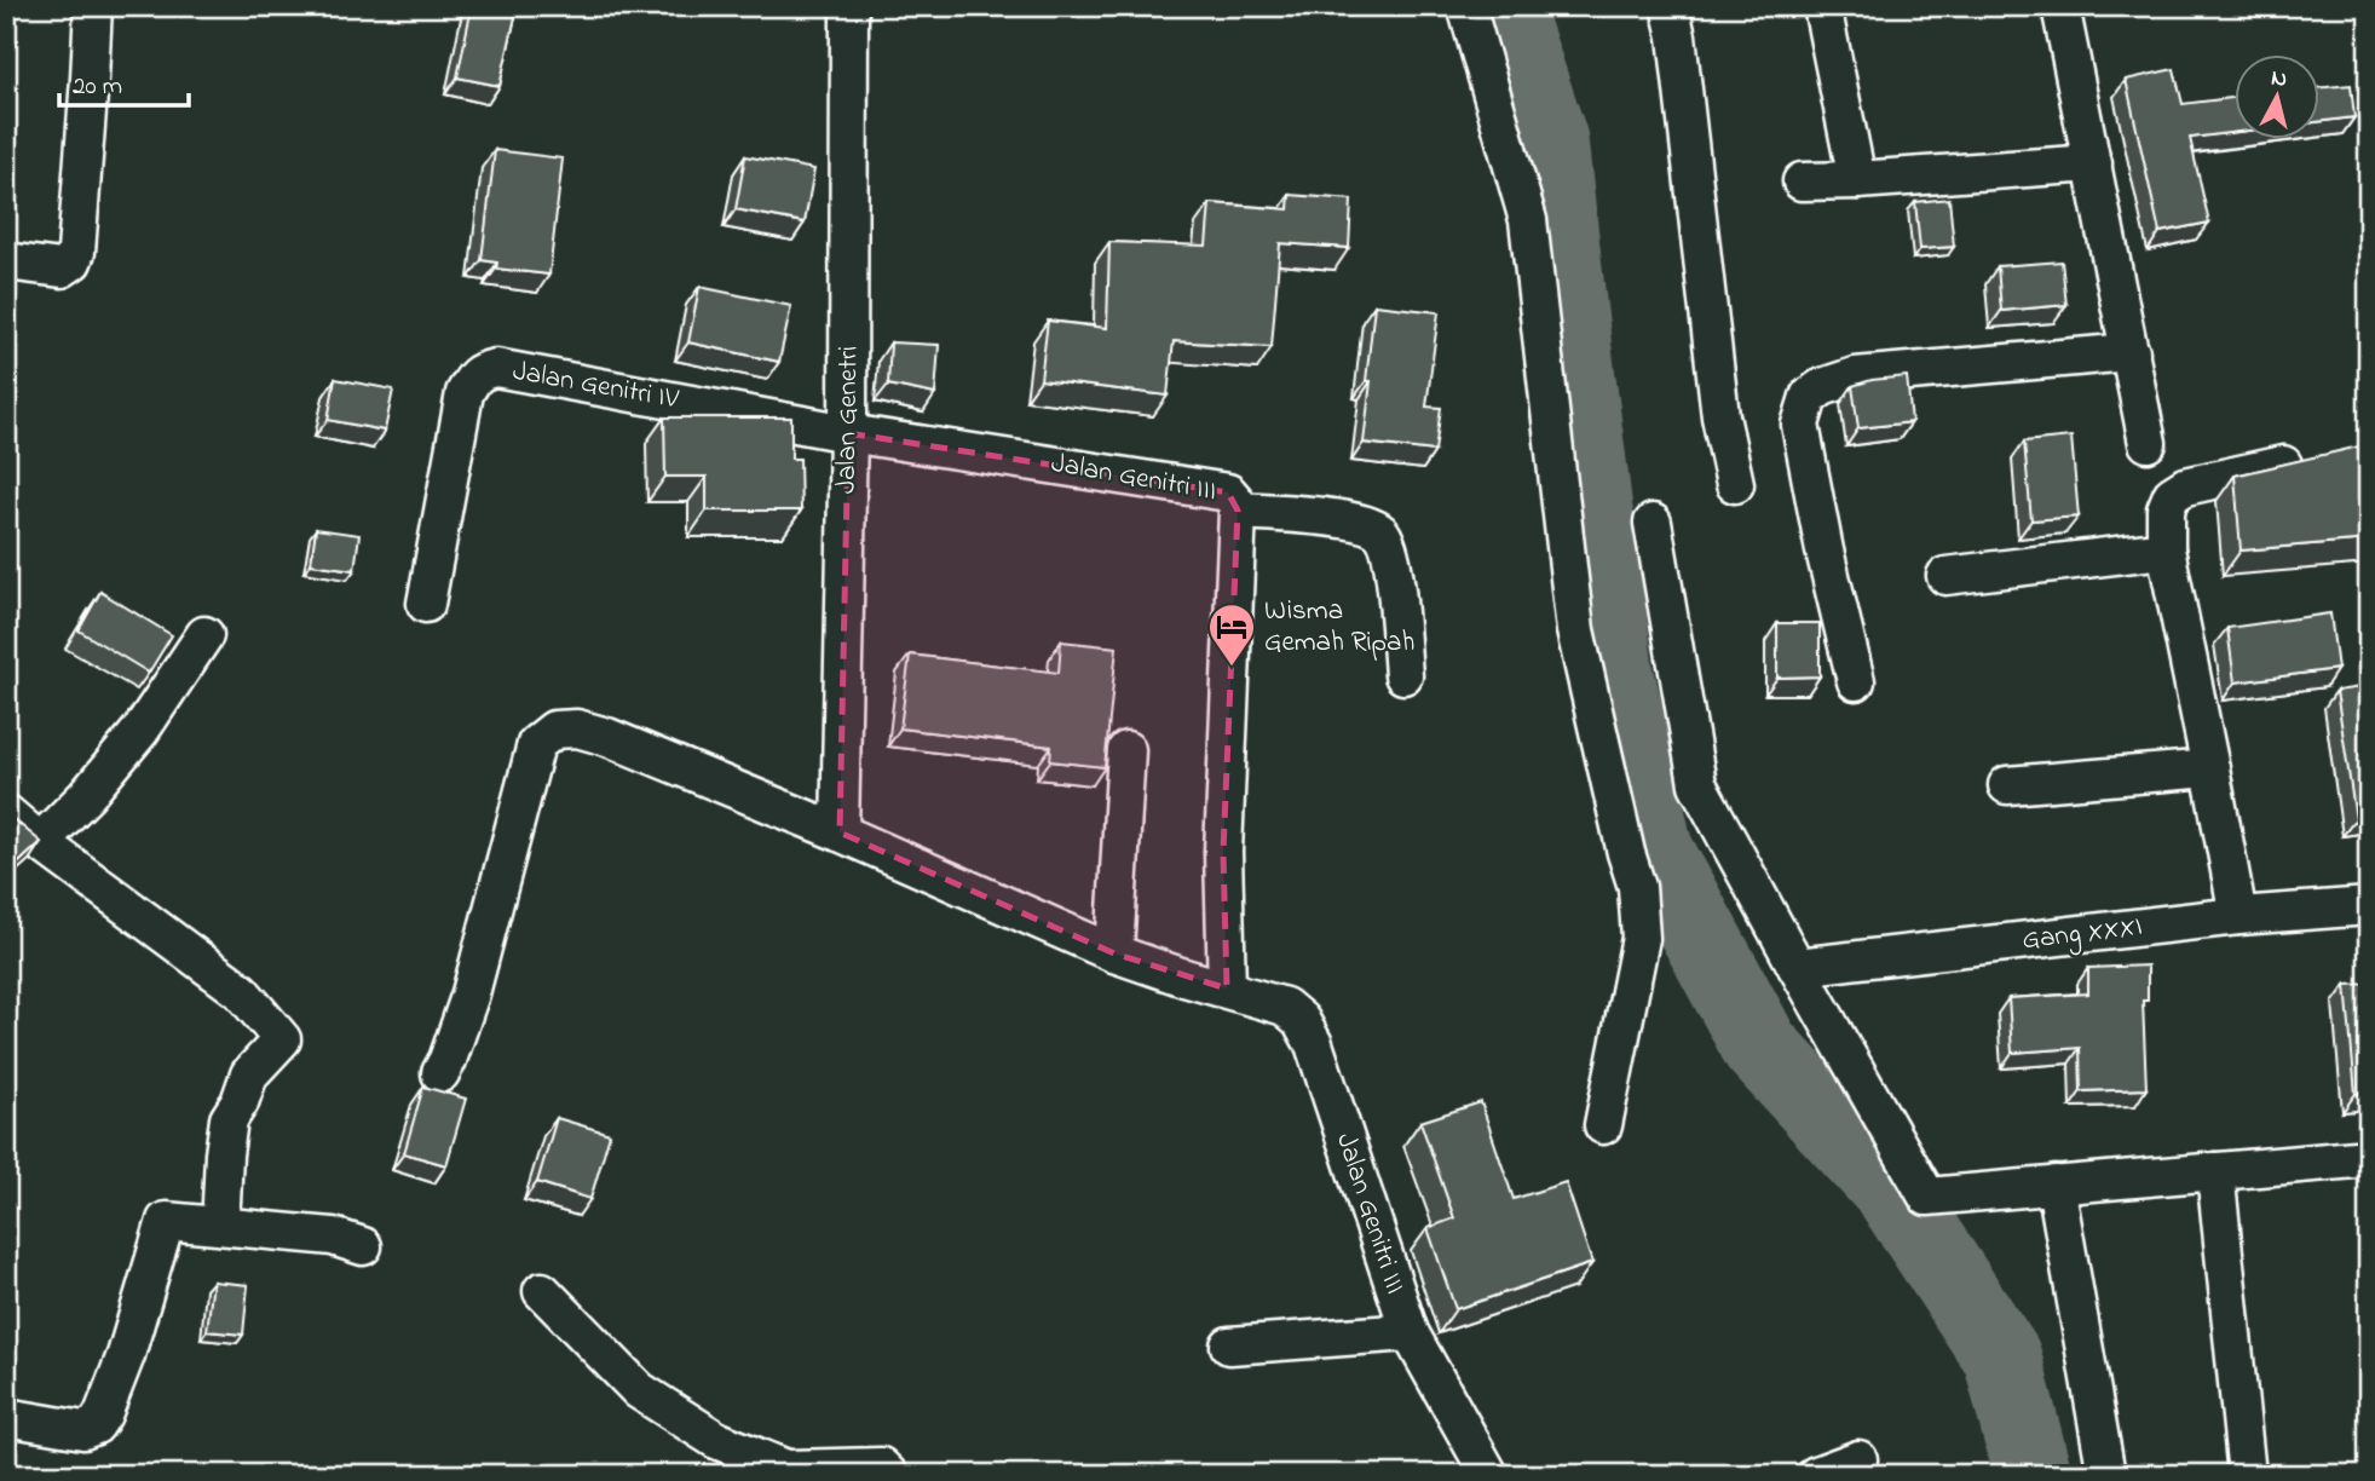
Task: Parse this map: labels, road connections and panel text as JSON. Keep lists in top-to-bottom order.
{
  "streets": {
    "street": [
      "Jalan Genitri IV",
      "Jalan Genetri",
      "Jalan Genitri III",
      "Gang XXXI"
    ]
  },
  "crossings": [
    ["Jalan Genitri IV", "Jalan Genetri"],
    ["Jalan Genitri IV", "Jalan Genitri III"],
    ["Jalan Genetri", "Jalan Genitri III"]
  ],
  "places": {
    "hotel": ["Wisma Gemah Ripah"]
  },
  "scale_bar": "20 m",
  "north": "top"
}
